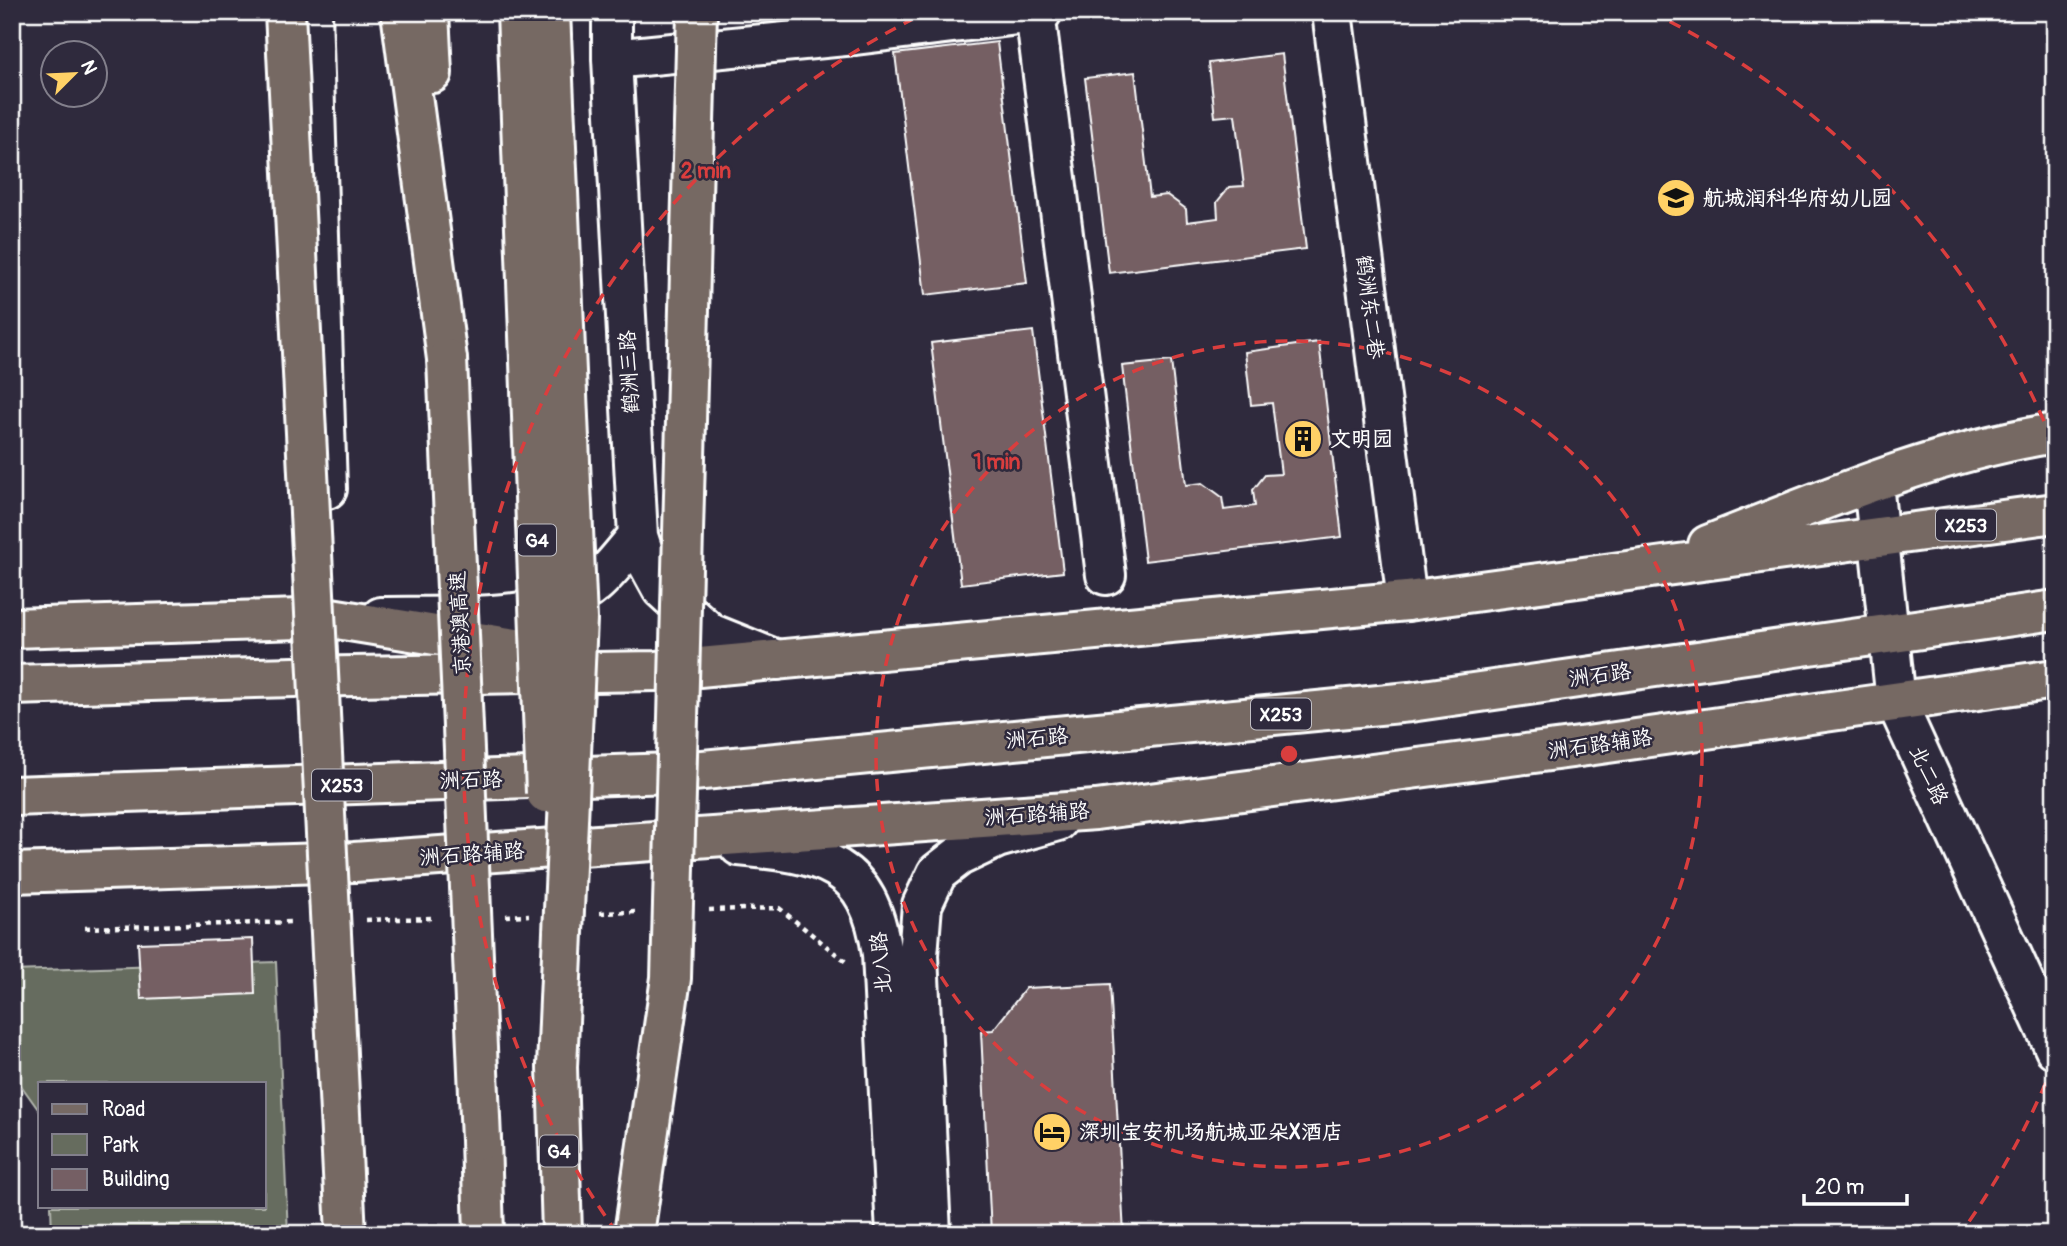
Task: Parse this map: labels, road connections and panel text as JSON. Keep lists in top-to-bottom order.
{
  "streets": {
    "main road": [
      "X253",
      "G4",
      "京港澳高速",
      "洲石路",
      "洲石路辅路"
    ],
    "street": [
      "鹤洲东二巷",
      "鹤洲三路",
      "北二路",
      "北八路"
    ]
  },
  "crossings": [
    ["鹤洲东二巷", "X253"],
    ["鹤洲三路", "X253"],
    ["X253", "北二路"],
    ["洲石路", "北二路"],
    ["洲石路辅路", "北二路"],
    ["洲石路辅路", "北八路"]
  ],
  "places": {
    "school or university": ["航城润科华府幼儿园"],
    "building": ["文明园"],
    "hotel": ["深圳宝安机场航城亚朵X酒店"]
  },
  "legend": ["Road", "Park", "Building"],
  "scale_bar": "20 m",
  "north": "top right",
  "rings": ["2 min", "1 min"]
}
